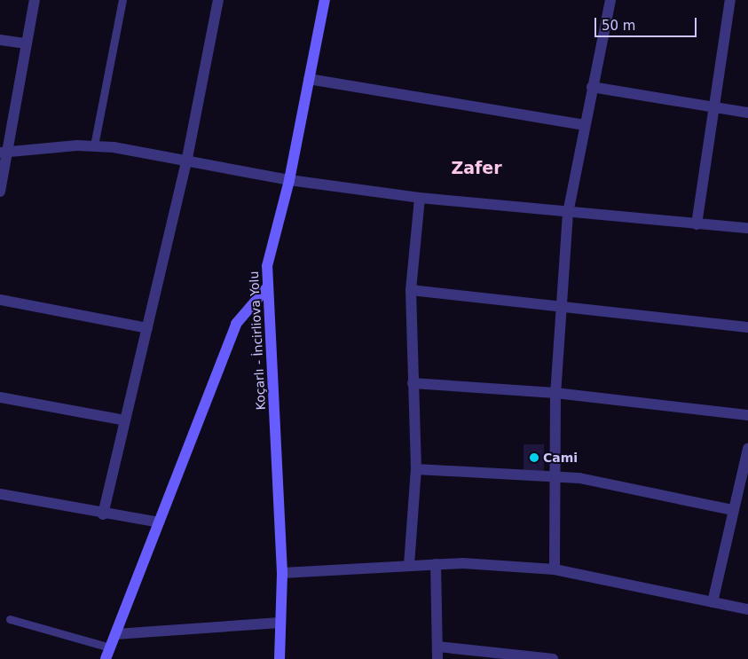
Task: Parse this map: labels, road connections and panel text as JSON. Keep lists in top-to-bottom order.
{
  "streets": {
    "main road": ["Koçarlı - İncirliova Yolu"]
  },
  "districts": ["Zafer"],
  "places": ["Cami"],
  "scale_bar": "50 m"
}
